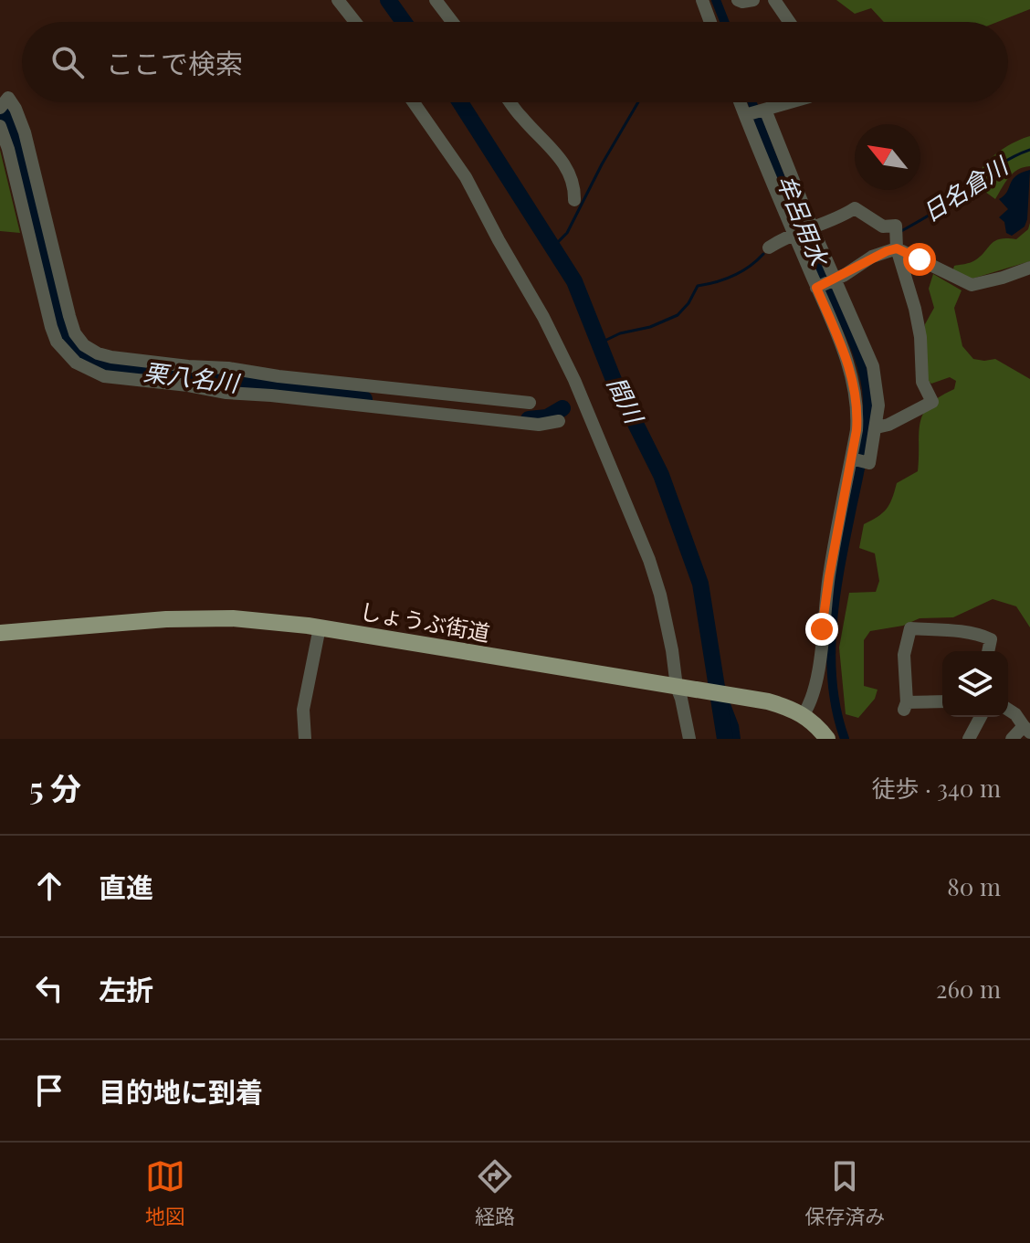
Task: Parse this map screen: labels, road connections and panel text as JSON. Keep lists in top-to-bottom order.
{
  "streets": {
    "main road": ["しょうぶ街道"]
  },
  "water": [
    "日名倉川",
    "牟呂用水",
    "栗八名川",
    "間川"
  ],
  "north": "top left",
  "page": {
    "search": "ここで検索",
    "heading": ["5 分", "徒歩 · 340 m"],
    "list": [
      ["直進", "80 m"],
      ["左折", "260 m"],
      "目的地に到着"
    ],
    "nav": ["地図", "経路", "保存済み"]
  }
}
